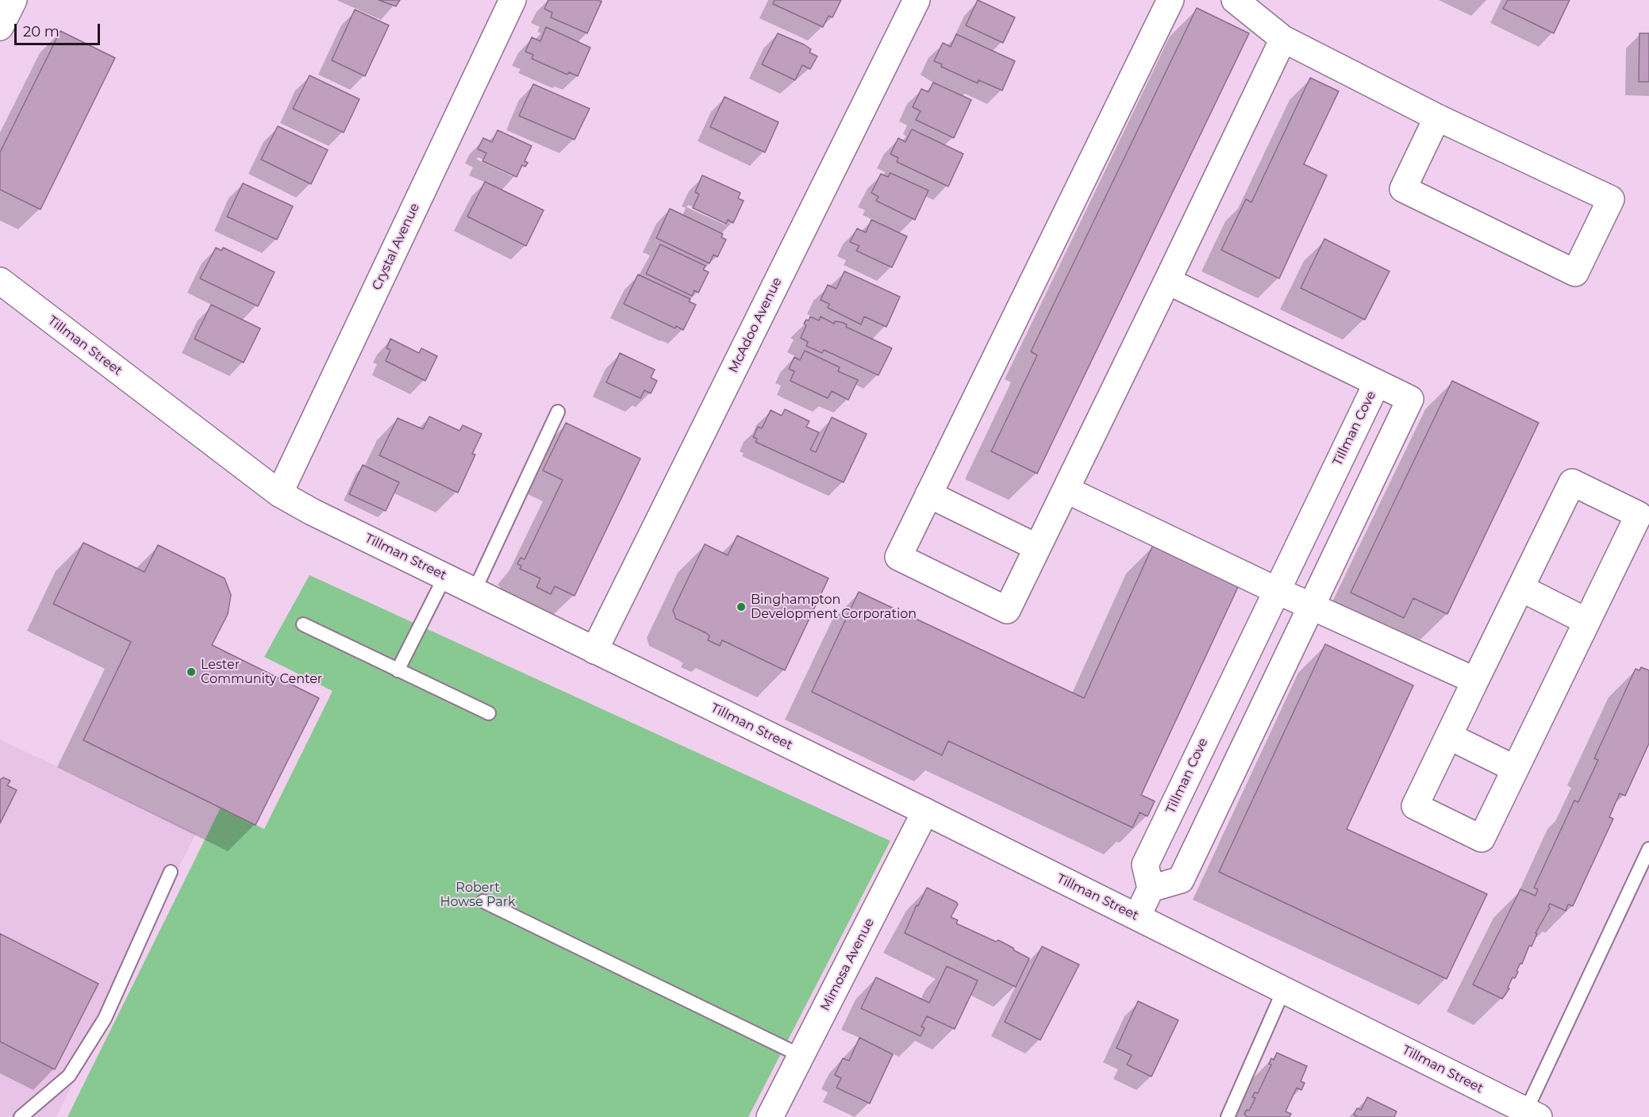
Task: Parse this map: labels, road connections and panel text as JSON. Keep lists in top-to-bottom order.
{
  "streets": {
    "street": [
      "Crystal Avenue",
      "McAdoo Avenue",
      "Tillman Street",
      "Tillman Cove",
      "Mimosa Avenue"
    ]
  },
  "crossings": [
    ["Crystal Avenue", "Tillman Street"],
    ["McAdoo Avenue", "Tillman Street"],
    ["Tillman Street", "Mimosa Avenue"]
  ],
  "parks": ["Robert Howse Park"],
  "places": ["Binghampton Development Corporation", "Lester Community Center"],
  "scale_bar": "20 m"
}
